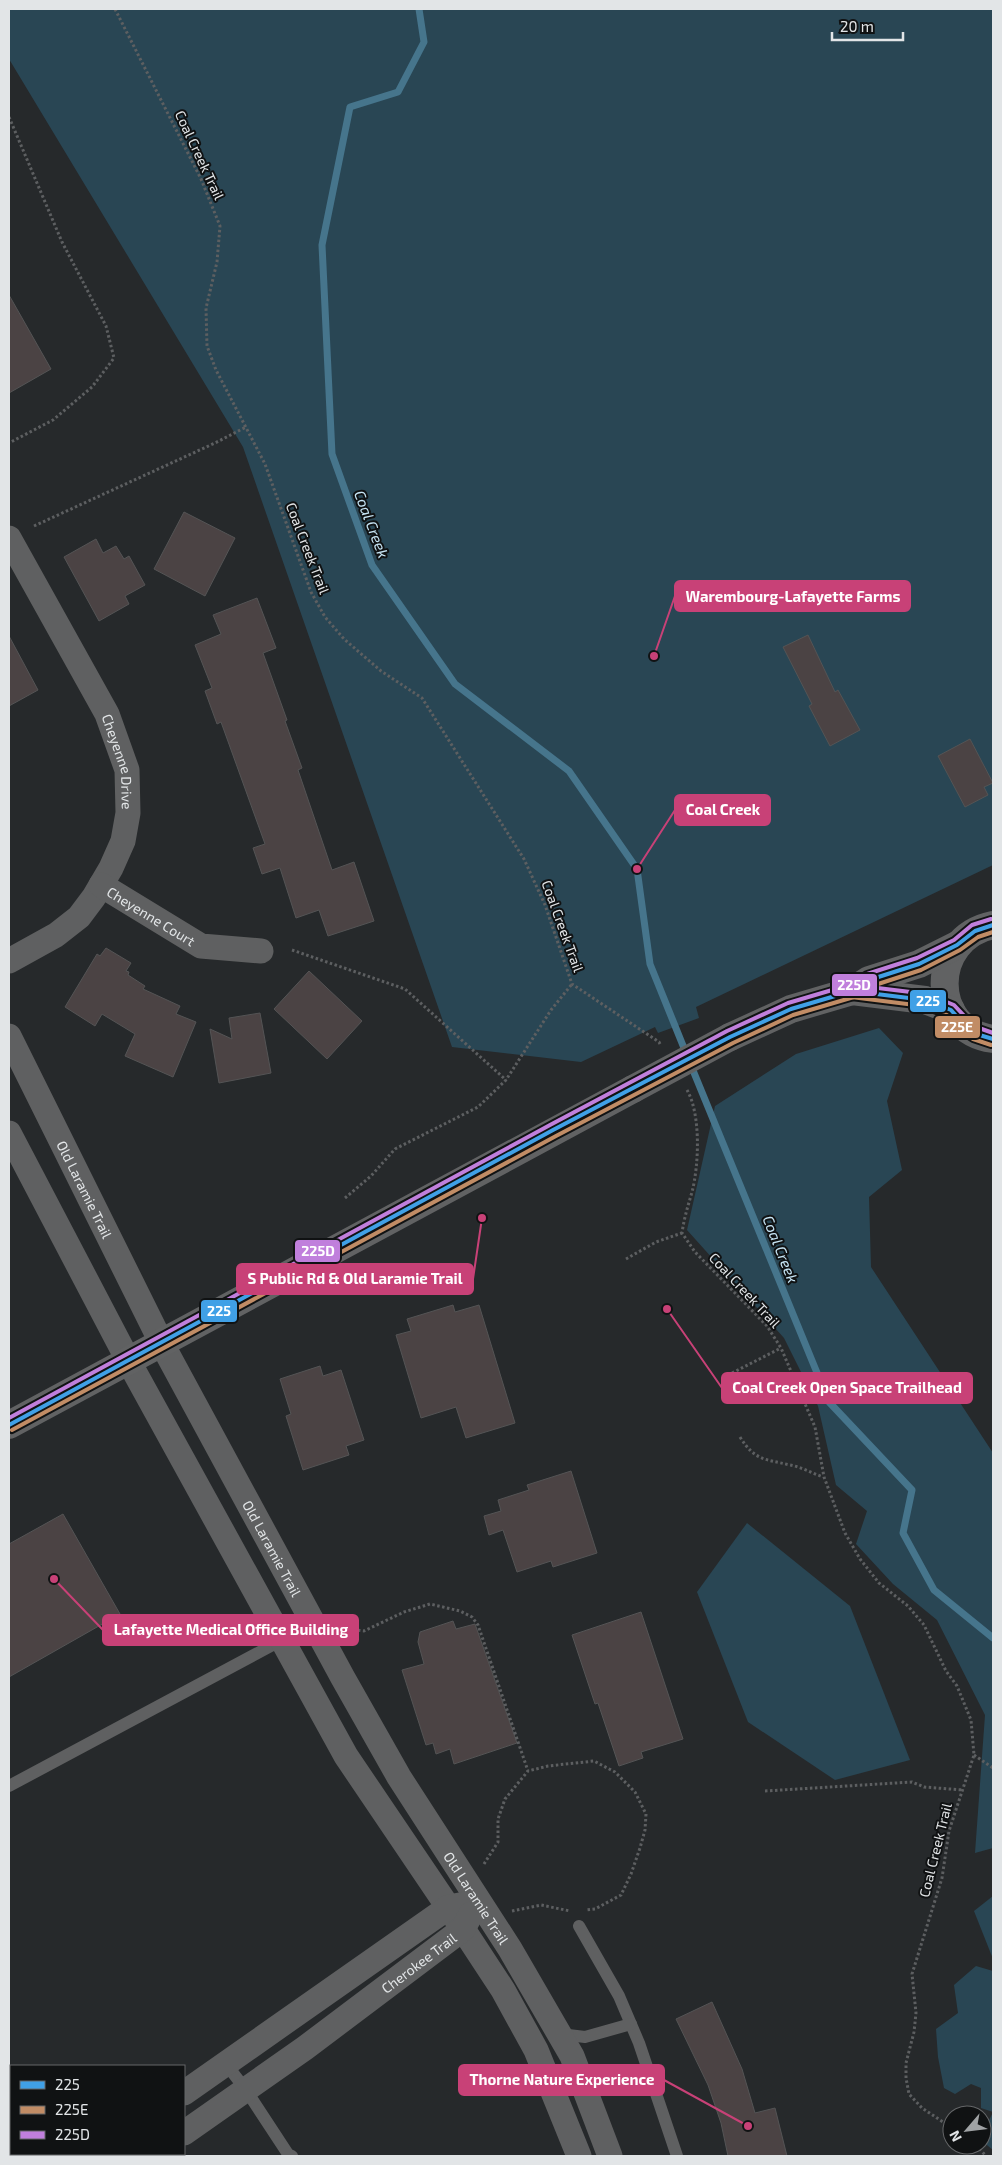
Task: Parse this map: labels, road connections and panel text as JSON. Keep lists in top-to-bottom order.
{
  "streets": {
    "street": [
      "Cheyenne Drive",
      "Cheyenne Court",
      "Old Laramie Trail",
      "Cherokee Trail"
    ],
    "path": ["Coal Creek Trail"]
  },
  "crossings": [
    ["Cheyenne Drive", "Cheyenne Court"],
    ["Old Laramie Trail", "Cherokee Trail"]
  ],
  "water": ["Coal Creek"],
  "places": [
    "Warembourg-Lafayette Farms",
    "Coal Creek",
    "S Public Rd & Old Laramie Trail",
    "Coal Creek Open Space Trailhead",
    "Lafayette Medical Office Building",
    "Thorne Nature Experience"
  ],
  "lines": ["transit line 225D", "transit line 225", "transit line 225E"],
  "legend": ["225", "225E", "225D"],
  "scale_bar": "20 m",
  "north": "bottom left"
}
